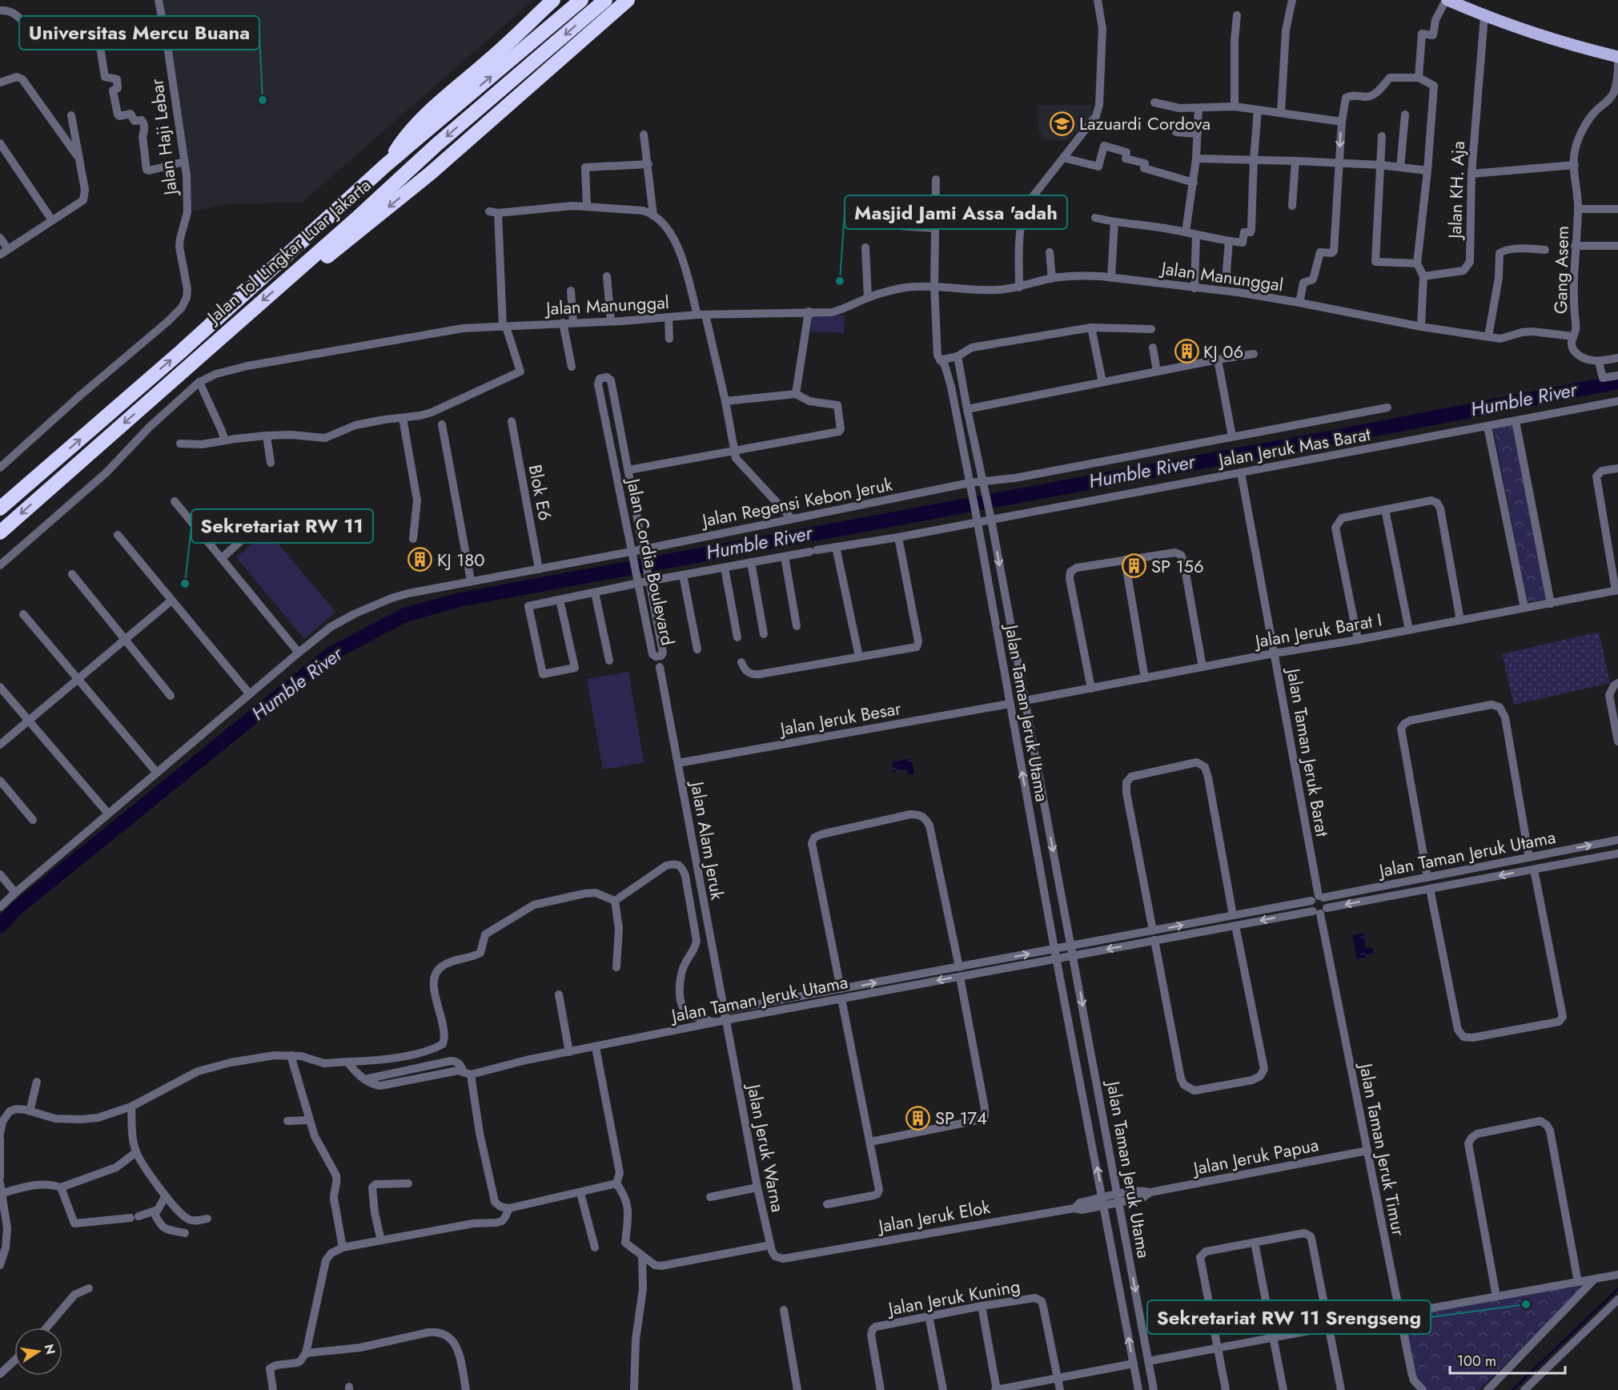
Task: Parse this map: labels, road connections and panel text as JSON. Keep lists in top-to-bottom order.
{
  "streets": {
    "highway": ["Jalan Tol Lingkar Luar Jakarta"],
    "street": [
      "Jalan Haji Lebar",
      "Jalan KH. Aja",
      "Gang Asem",
      "Jalan Manunggal",
      "Jalan Jeruk Mas Barat",
      "Blok E6",
      "Jalan Regensi Kebon Jeruk",
      "Jalan Cordia Boulevard",
      "Jalan Jeruk Barat I",
      "Jalan Taman Jeruk Utama",
      "Jalan Jeruk Besar",
      "Jalan Taman Jeruk Barat",
      "Jalan Alam Jeruk",
      "Jalan Jeruk Warna",
      "Jalan Taman Jeruk Timur",
      "Jalan Jeruk Papua",
      "Jalan Jeruk Elok",
      "Jalan Jeruk Kuning"
    ]
  },
  "crossings": [
    ["Gang Asem", "Jalan Manunggal"],
    ["Jalan Manunggal", "Jalan Taman Jeruk Utama"],
    ["Jalan Jeruk Mas Barat", "Jalan Cordia Boulevard"],
    ["Jalan Jeruk Mas Barat", "Jalan Taman Jeruk Utama"],
    ["Jalan Jeruk Mas Barat", "Jalan Taman Jeruk Barat"],
    ["Blok E6", "Jalan Regensi Kebon Jeruk"],
    ["Jalan Regensi Kebon Jeruk", "Jalan Cordia Boulevard"],
    ["Jalan Regensi Kebon Jeruk", "Jalan Taman Jeruk Utama"],
    ["Jalan Jeruk Barat I", "Jalan Taman Jeruk Utama"],
    ["Jalan Jeruk Barat I", "Jalan Taman Jeruk Barat"],
    ["Jalan Taman Jeruk Utama", "Jalan Jeruk Besar"],
    ["Jalan Taman Jeruk Utama", "Jalan Taman Jeruk Barat"],
    ["Jalan Taman Jeruk Utama", "Jalan Alam Jeruk"],
    ["Jalan Taman Jeruk Utama", "Jalan Jeruk Warna"],
    ["Jalan Taman Jeruk Utama", "Jalan Taman Jeruk Timur"],
    ["Jalan Taman Jeruk Utama", "Jalan Jeruk Papua"],
    ["Jalan Taman Jeruk Utama", "Jalan Jeruk Elok"],
    ["Jalan Jeruk Besar", "Jalan Alam Jeruk"],
    ["Jalan Alam Jeruk", "Jalan Jeruk Warna"],
    ["Jalan Jeruk Warna", "Jalan Jeruk Elok"],
    ["Jalan Taman Jeruk Timur", "Jalan Jeruk Papua"],
    ["Jalan Jeruk Papua", "Jalan Jeruk Elok"]
  ],
  "water": ["Humble River"],
  "places": {
    "other": [
      "Universitas Mercu Buana",
      "Masjid Jami Assa 'adah",
      "Sekretariat RW 11",
      "Sekretariat RW 11 Srengseng"
    ],
    "school or university": ["Lazuardi Cordova"],
    "building": [
      "KJ 06",
      "KJ 180",
      "SP 156",
      "SP 174"
    ]
  },
  "scale_bar": "100 m",
  "north": "right"
}
